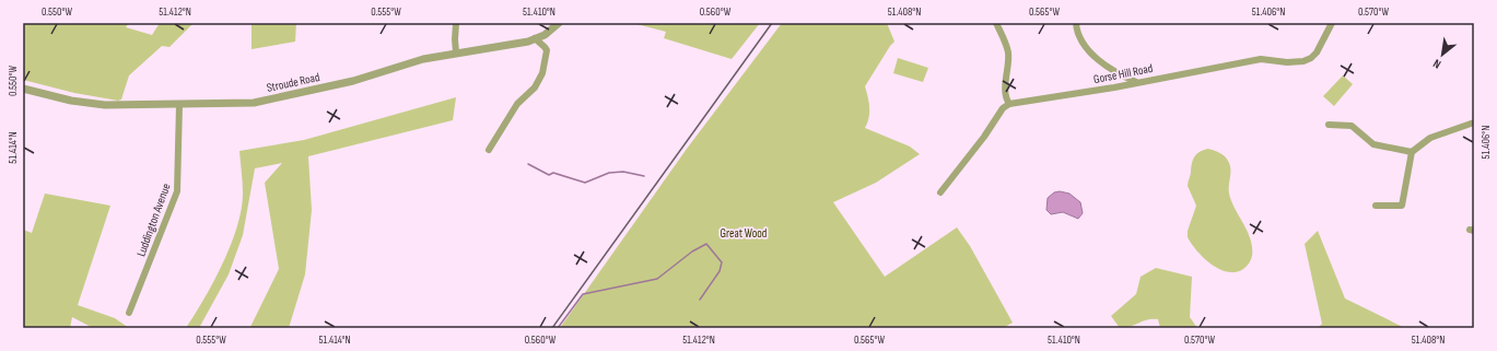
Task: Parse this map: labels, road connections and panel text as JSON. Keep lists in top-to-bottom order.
{
  "streets": {
    "street": ["Gorse Hill Road", "Stroude Road", "Luddington Avenue"]
  },
  "crossings": [
    ["Stroude Road", "Luddington Avenue"]
  ],
  "parks": ["Great Wood"],
  "north": "bottom left",
  "coordinates": [
    "0.550°W",
    "51.412°N",
    "0.555°W",
    "51.410°N",
    "0.560°W",
    "51.408°N",
    "0.565°W",
    "51.406°N",
    "0.570°W",
    "51.414°N"
  ]
}
